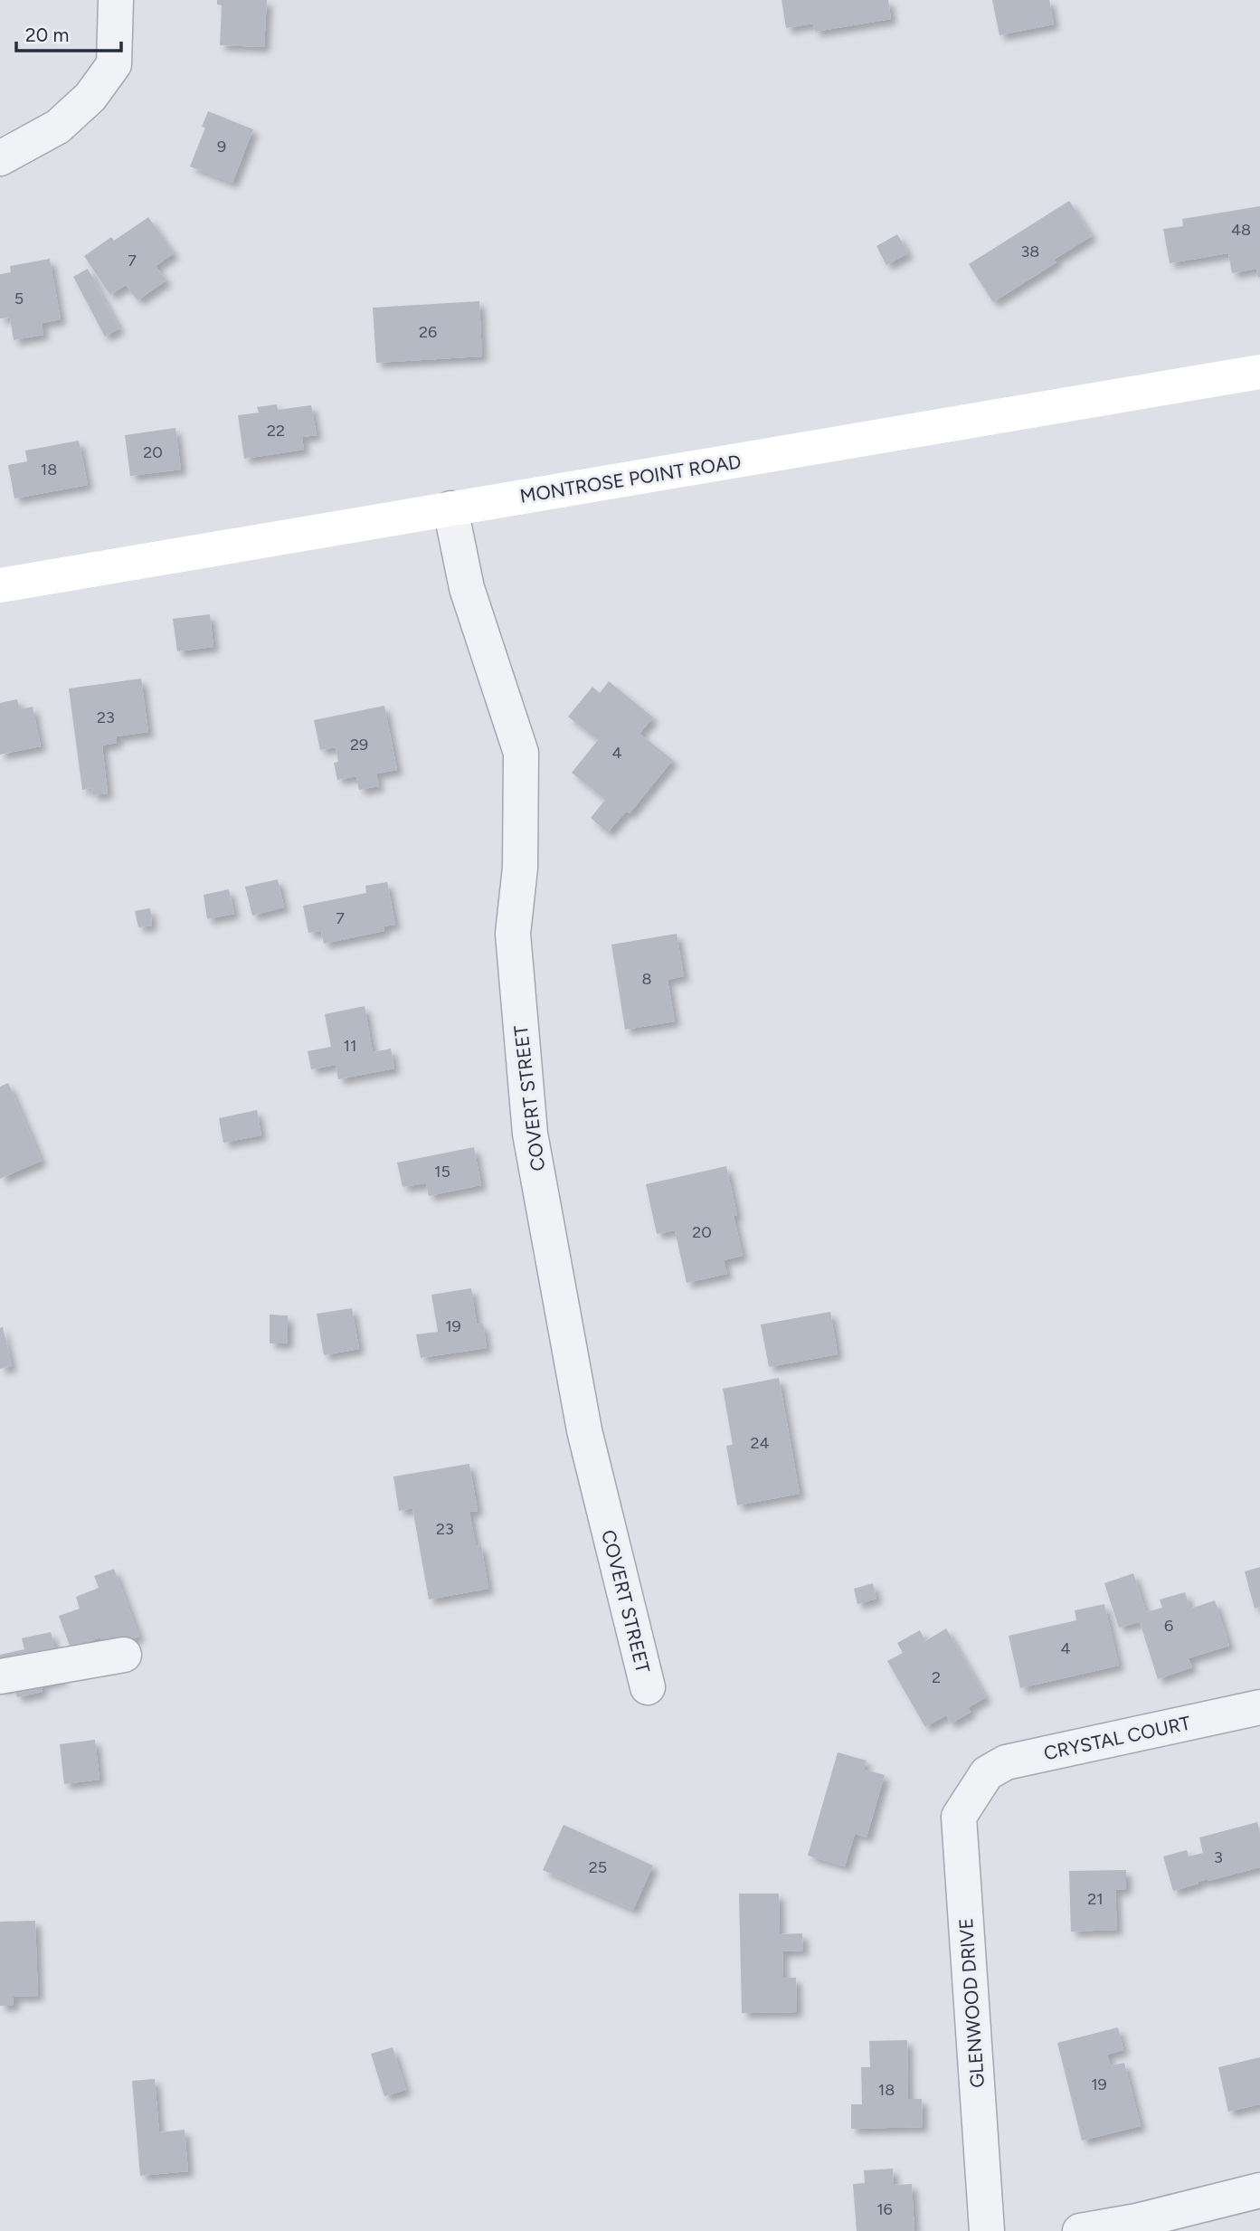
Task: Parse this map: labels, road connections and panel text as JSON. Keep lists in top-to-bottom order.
{
  "streets": {
    "street": [
      "MONTROSE POINT ROAD",
      "COVERT STREET",
      "CRYSTAL COURT",
      "GLENWOOD DRIVE"
    ]
  },
  "crossings": [
    ["MONTROSE POINT ROAD", "COVERT STREET"],
    ["CRYSTAL COURT", "GLENWOOD DRIVE"]
  ],
  "house_numbers": [
    "9",
    "48",
    "38",
    "7",
    "5",
    "26",
    "22",
    "20",
    "18",
    "23",
    "29",
    "4",
    "7",
    "8",
    "11",
    "15",
    "20",
    "19",
    "24",
    "23",
    "6",
    "4",
    "2",
    "3",
    "25",
    "21",
    "19",
    "18",
    "16"
  ],
  "scale_bar": "20 m"
}
